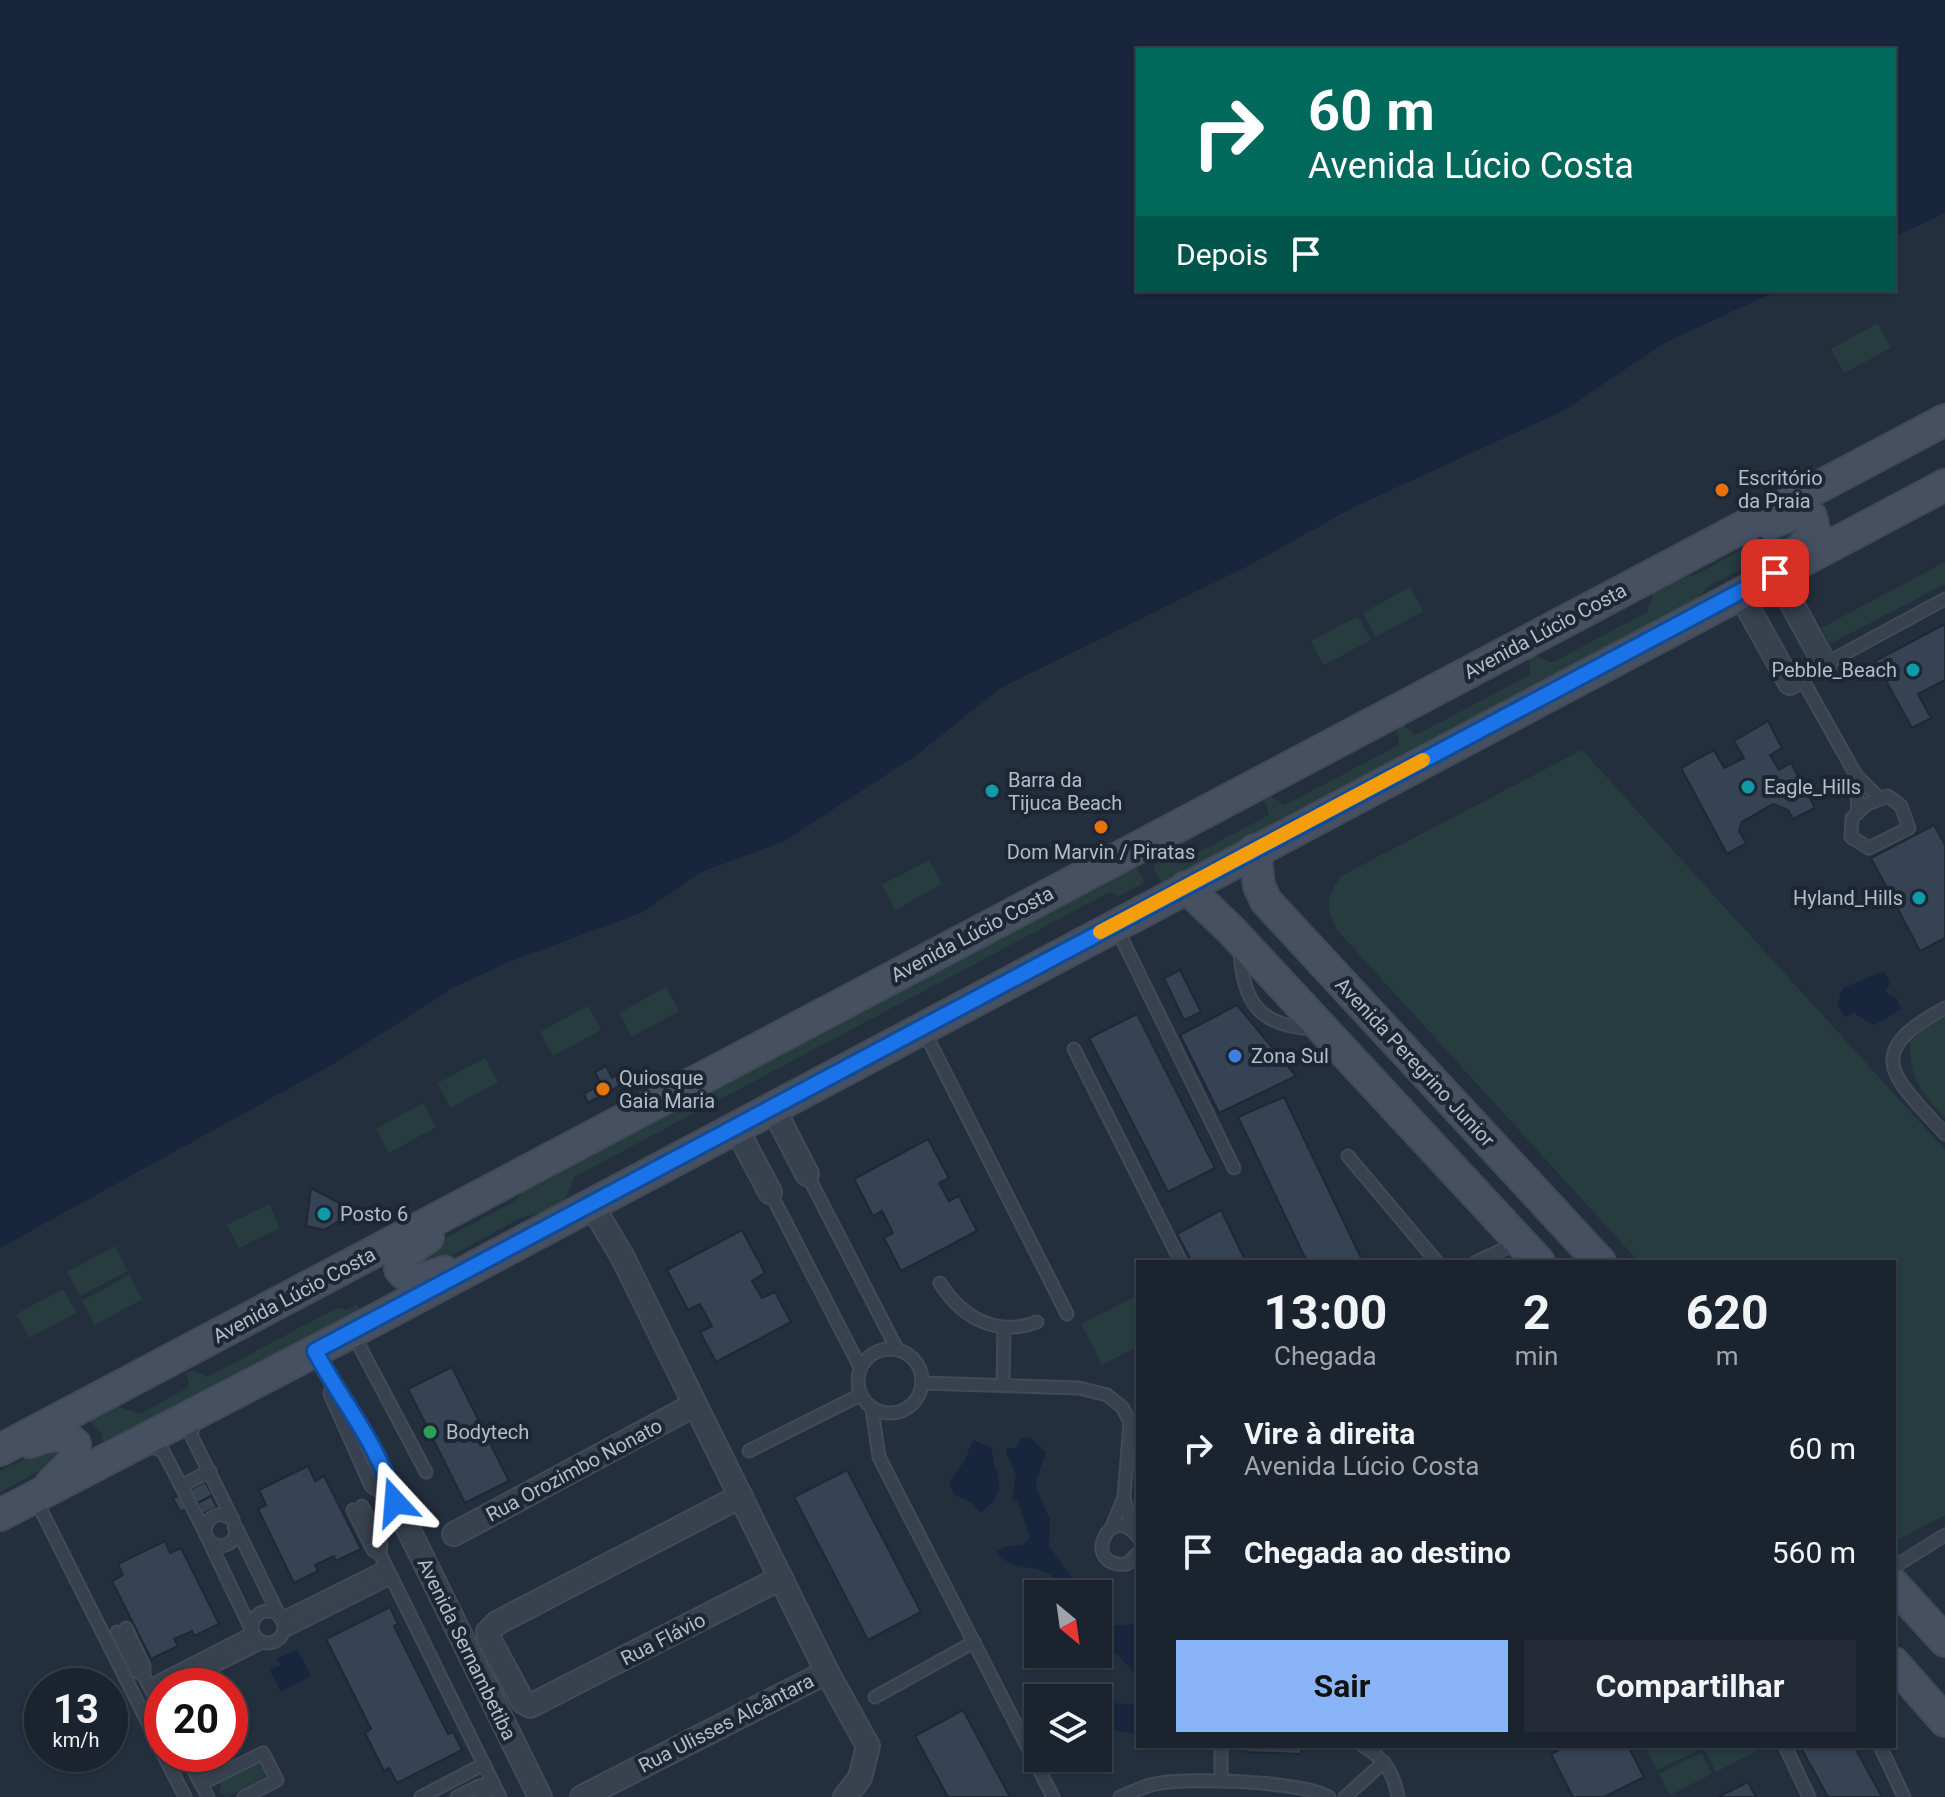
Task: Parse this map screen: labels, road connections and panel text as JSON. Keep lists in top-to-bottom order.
{
  "streets": {
    "main road": ["Avenida Lúcio Costa", "Avenida Peregrino Junior"],
    "street": [
      "Rua Orozimbo Nonato",
      "Rua Flávio",
      "Avenida Sernambetiba",
      "Rua Ulisses Alcântara"
    ]
  },
  "places": [
    "Escritório da Praia",
    "Pebble_Beach",
    "Eagle_Hills",
    "Barra da Tijuca Beach",
    "Dom Marvin / Piratas",
    "Hyland_Hills",
    "Zona Sul",
    "Quiosque Gaia Maria",
    "Posto 6",
    "Bodytech"
  ],
  "north": "bottom right",
  "page": {
    "turn": ["60 m", "Avenida Lúcio Costa"],
    "then": "Depois",
    "eta": [
      "13:00",
      "Chegada",
      "2",
      "min",
      "620",
      "m"
    ],
    "list": [
      {
        "name": "Vire à direita",
        "note": "Avenida Lúcio Costa",
        "value": "60 m"
      },
      {
        "name": "Chegada ao destino",
        "value": "560 m"
      }
    ],
    "buttons": ["Sair", "Compartilhar"],
    "speed": "13 km/h",
    "limit": "20"
  }
}
